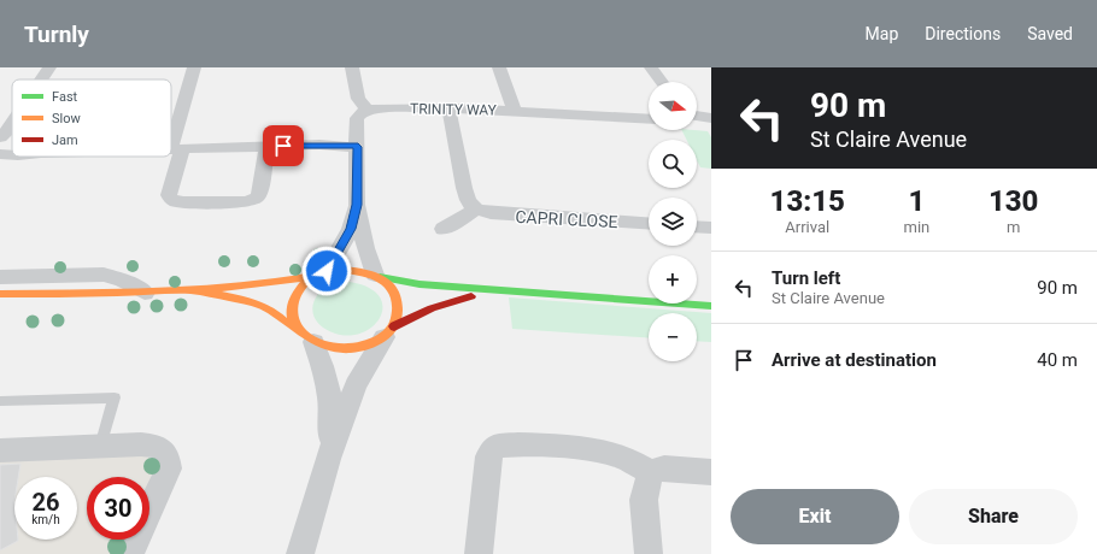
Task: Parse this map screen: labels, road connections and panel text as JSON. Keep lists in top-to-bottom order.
{
  "streets": {
    "street": ["TRINITY WAY", "CAPRI CLOSE"]
  },
  "legend": ["Fast", "Slow", "Jam"],
  "north": "right",
  "page": {
    "header": "Turnly",
    "nav": ["Map", "Directions", "Saved"],
    "turn": ["90 m", "St Claire Avenue"],
    "map_buttons": ["+", "−"],
    "eta": [
      "13:15",
      "Arrival",
      "1",
      "min",
      "130",
      "m"
    ],
    "list": [
      {
        "name": "Turn left",
        "note": "St Claire Avenue",
        "value": "90 m"
      },
      {
        "name": "Arrive at destination",
        "value": "40 m"
      }
    ],
    "speed": "26 km/h",
    "limit": "30",
    "buttons": ["Exit", "Share"]
  }
}
